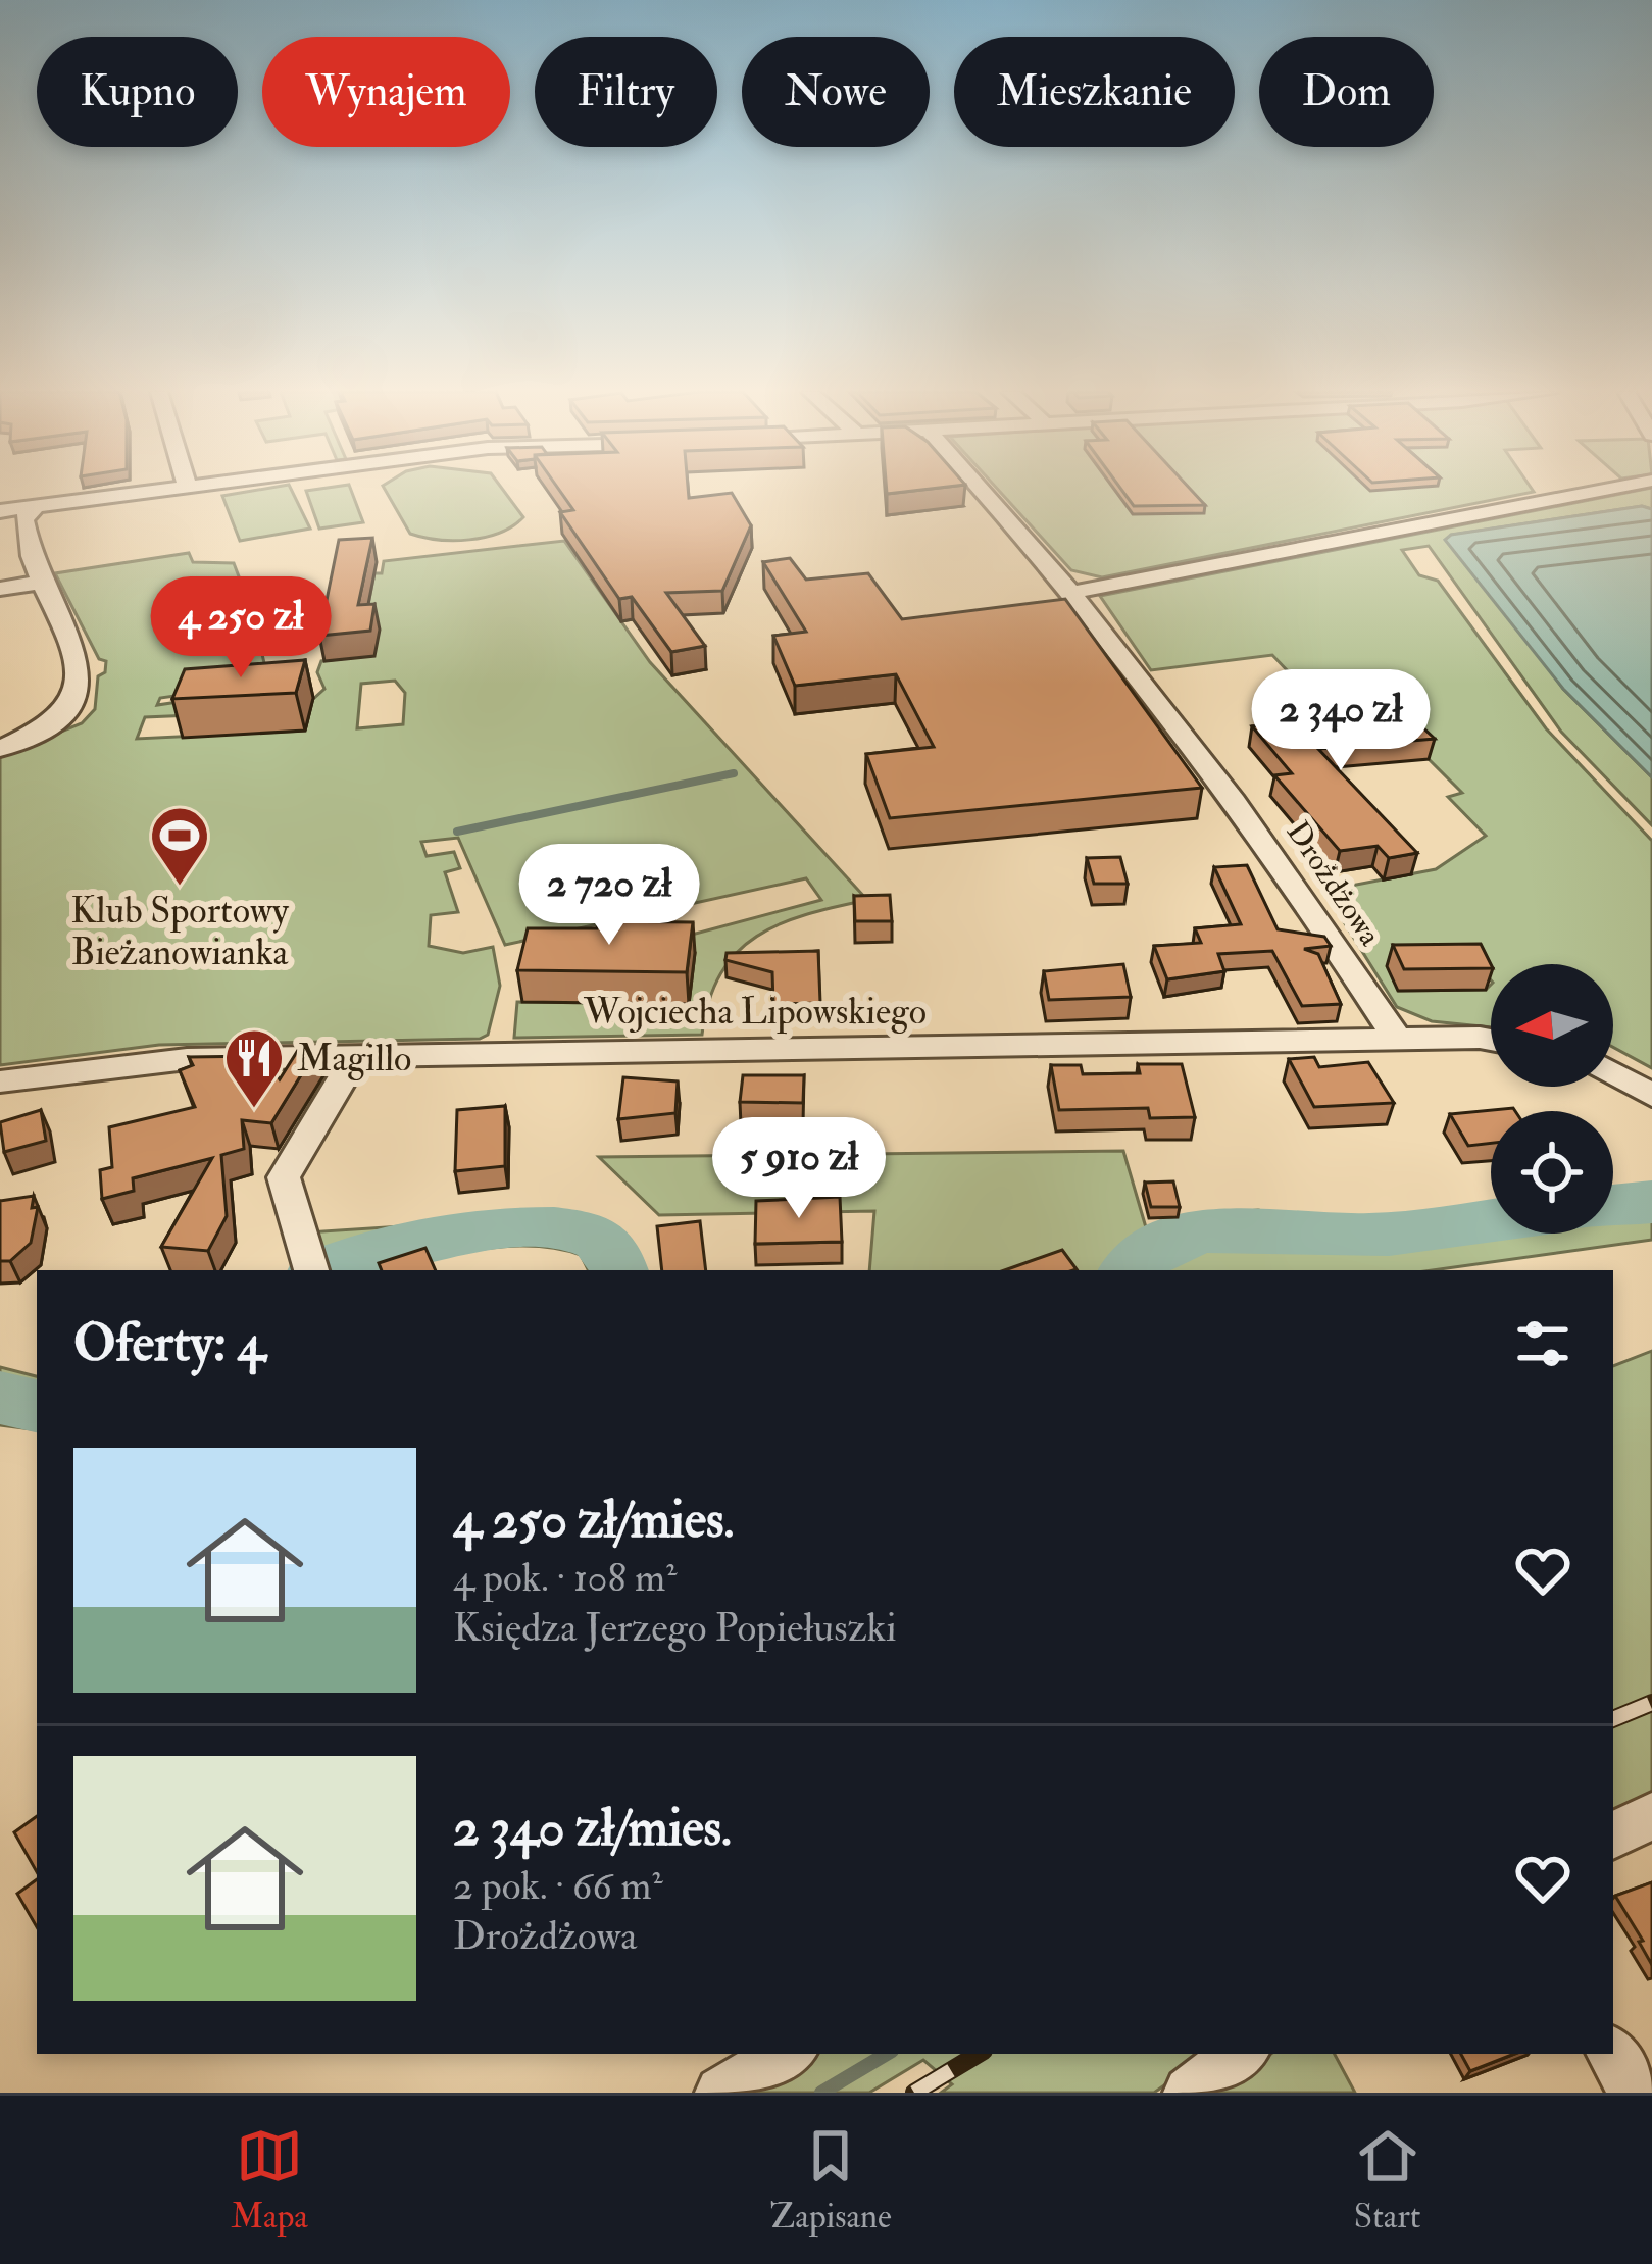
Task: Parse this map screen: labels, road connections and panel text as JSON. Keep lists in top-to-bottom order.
{
  "streets": {
    "street": ["Drożdżowa", "Wojciecha Lipowskiego"]
  },
  "crossings": [
    ["Drożdżowa", "Wojciecha Lipowskiego"]
  ],
  "places": {
    "sports": ["Klub Sportowy Bieżanowianka"],
    "restaurant": ["Magillo"]
  },
  "north": "left",
  "page": {
    "chip": [
      "Kupno",
      "Wynajem",
      "Filtry",
      "Nowe",
      "Mieszkanie",
      "Dom"
    ],
    "price": [
      "4 250 zł",
      "2 340 zł",
      "2 720 zł",
      "5 910 zł"
    ],
    "heading": "Oferty: 4",
    "list": [
      {
        "name": "4 250 zł/mies.",
        "note": "4 pok. · 108 m² · Księdza Jerzego Popiełuszki"
      },
      {
        "name": "2 340 zł/mies.",
        "note": "2 pok. · 66 m² · Drożdżowa"
      }
    ],
    "tabs": ["Mapa", "Zapisane", "Start"]
  }
}
